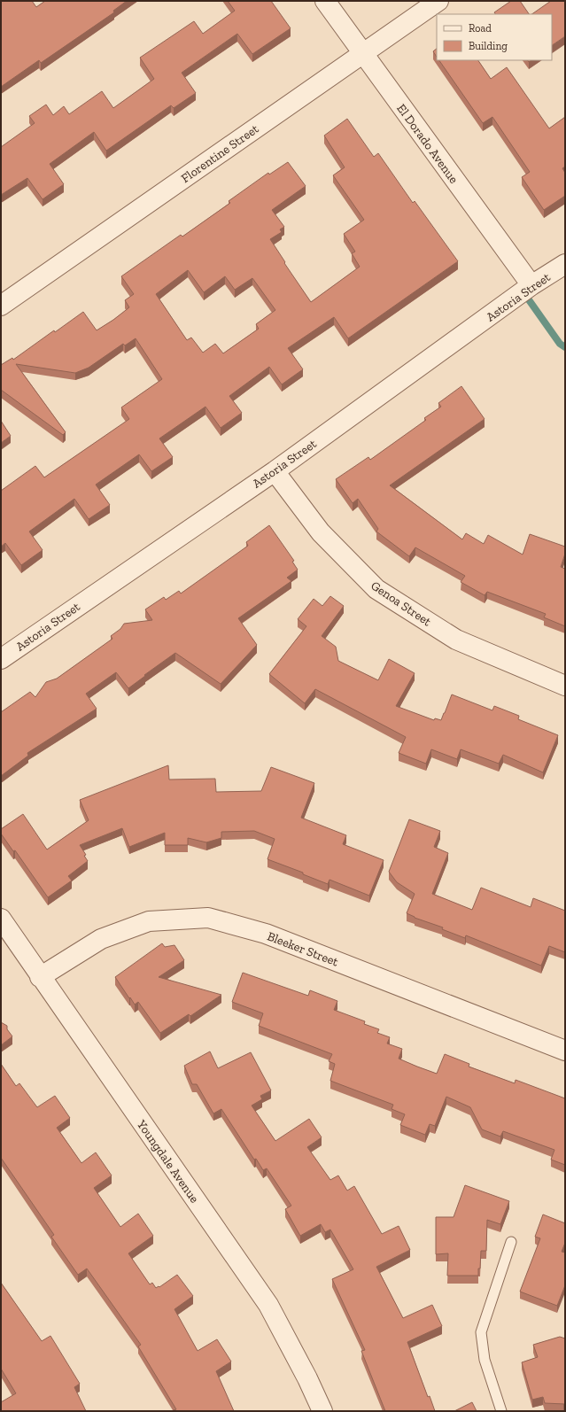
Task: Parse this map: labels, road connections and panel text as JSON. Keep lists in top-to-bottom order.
{
  "streets": {
    "street": [
      "El Dorado Avenue",
      "Florentine Street",
      "Astoria Street",
      "Genoa Street",
      "Bleeker Street",
      "Youngdale Avenue"
    ]
  },
  "crossings": [
    ["El Dorado Avenue", "Florentine Street"],
    ["El Dorado Avenue", "Astoria Street"],
    ["Astoria Street", "Genoa Street"],
    ["Bleeker Street", "Youngdale Avenue"]
  ],
  "legend": ["Road", "Building"]
}
